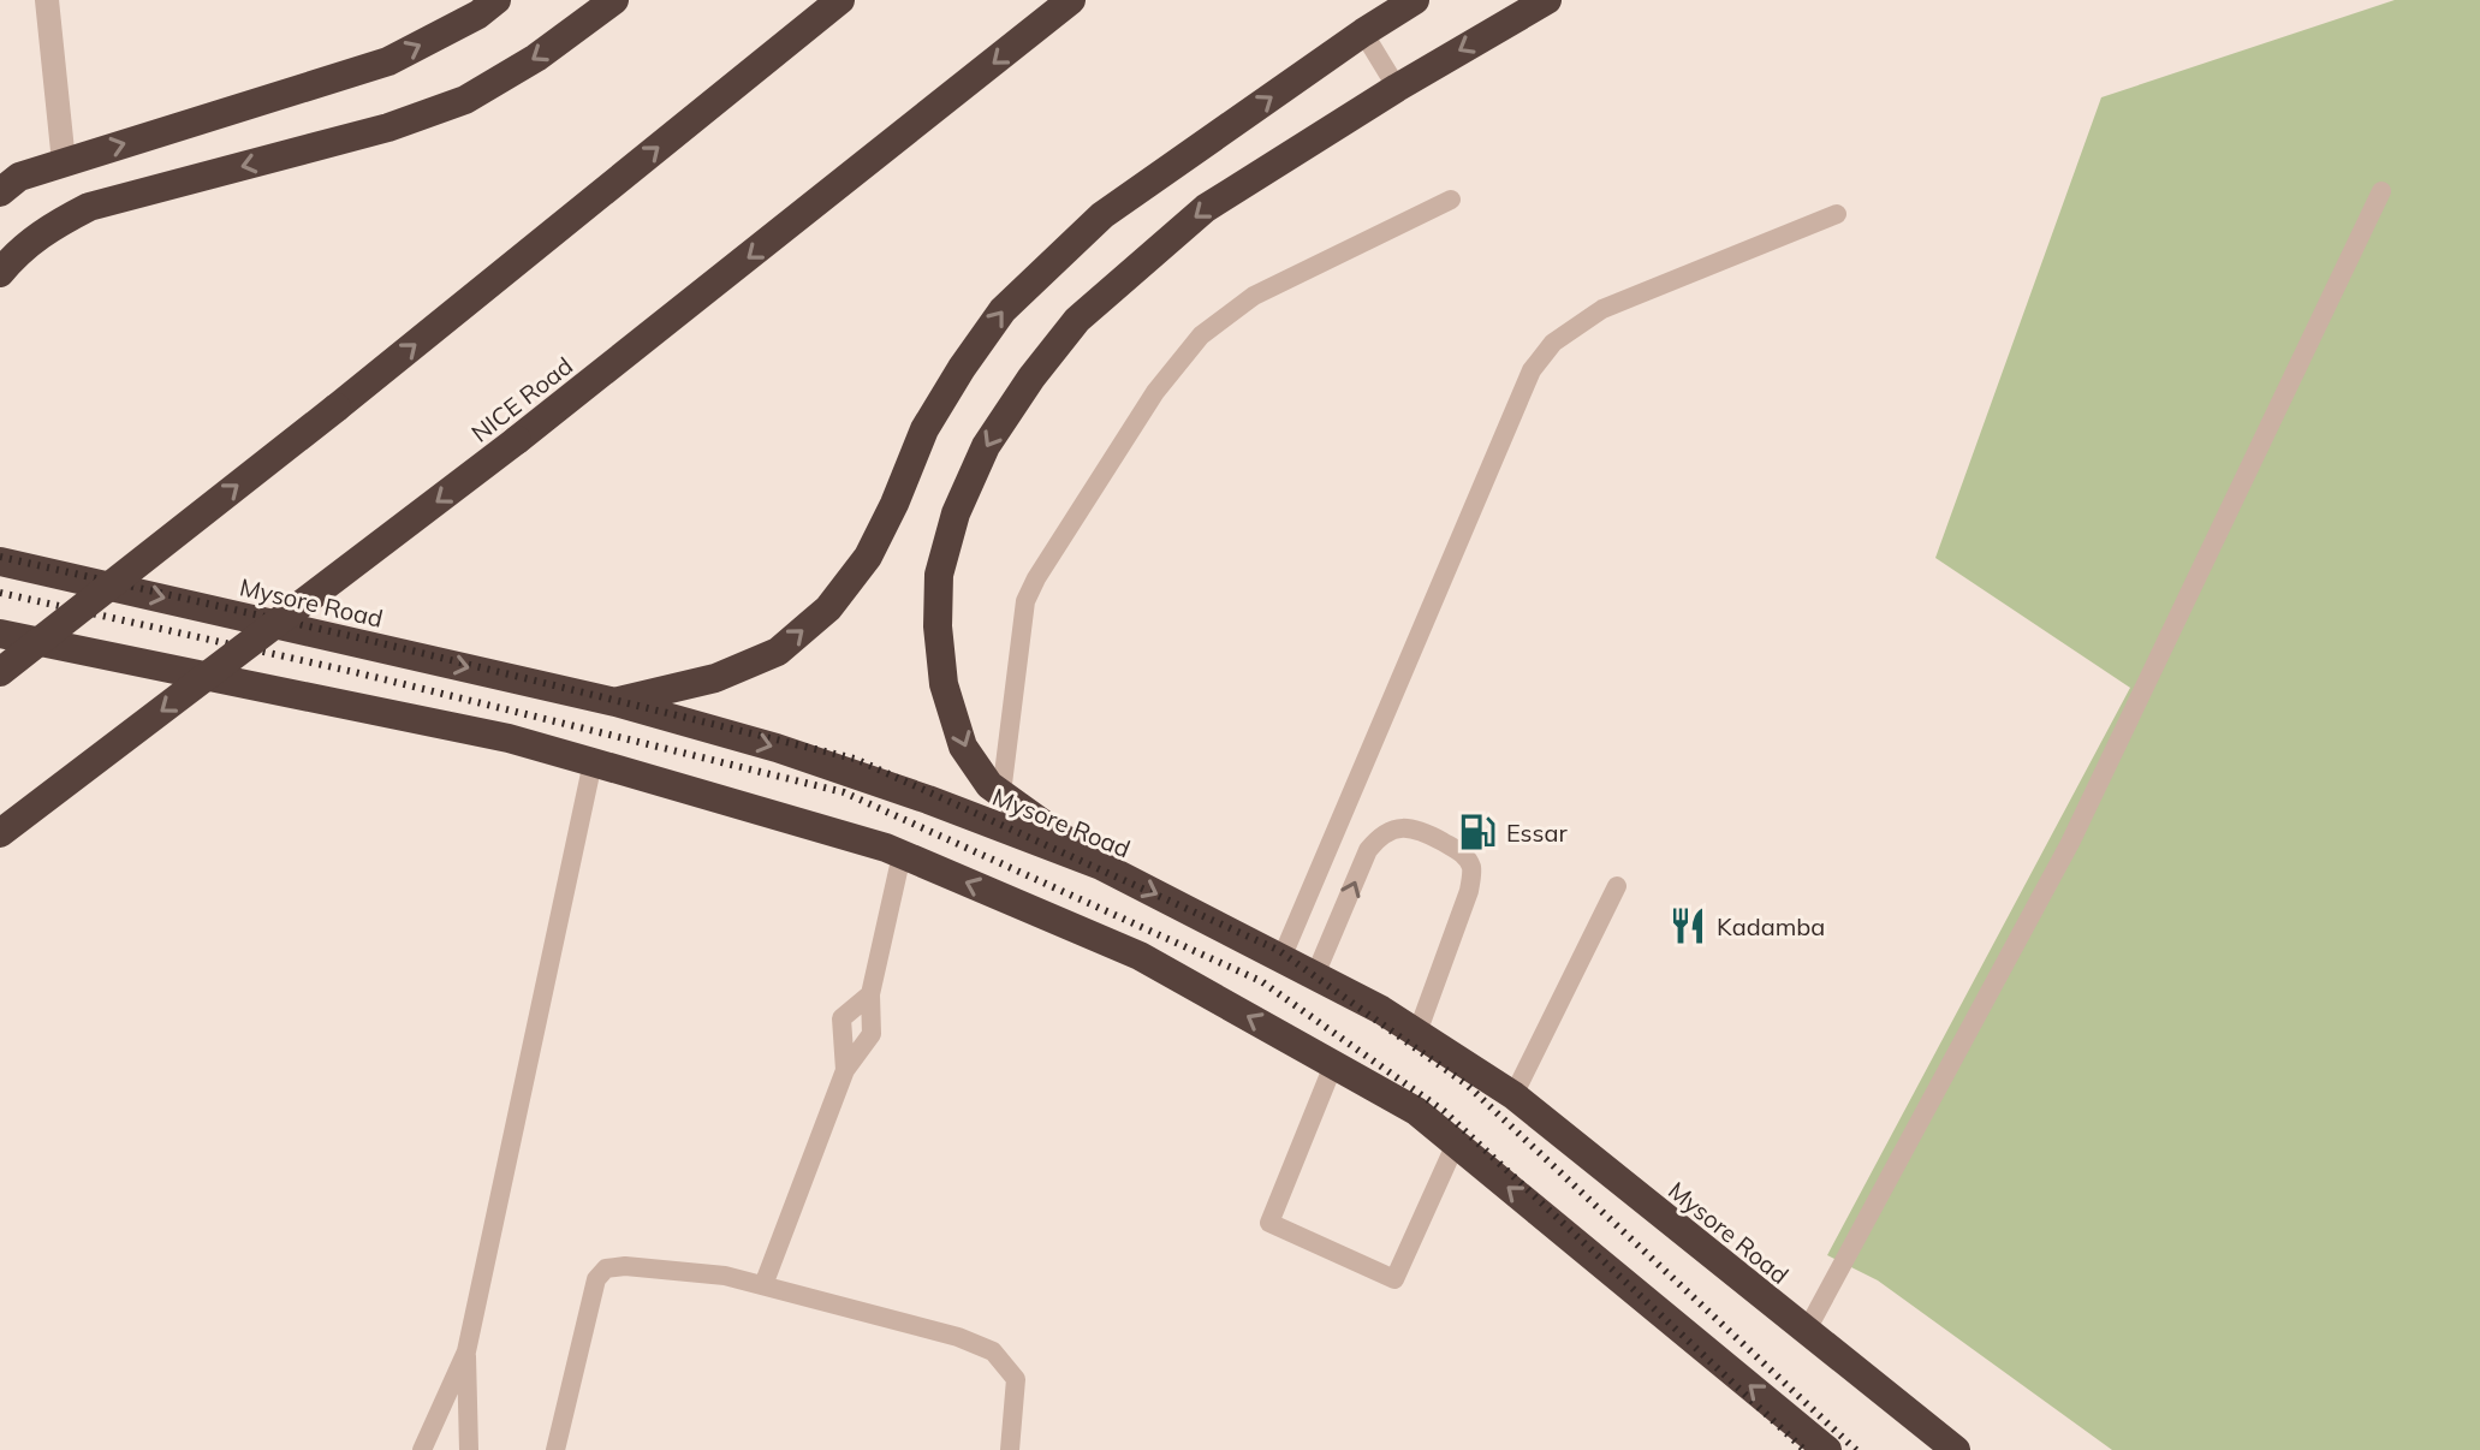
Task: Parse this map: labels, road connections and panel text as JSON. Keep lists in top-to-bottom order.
{
  "streets": {
    "highway": ["NICE Road", "Mysore Road"]
  },
  "places": {
    "fuel station": ["Essar"],
    "restaurant": ["Kadamba"]
  }
}
